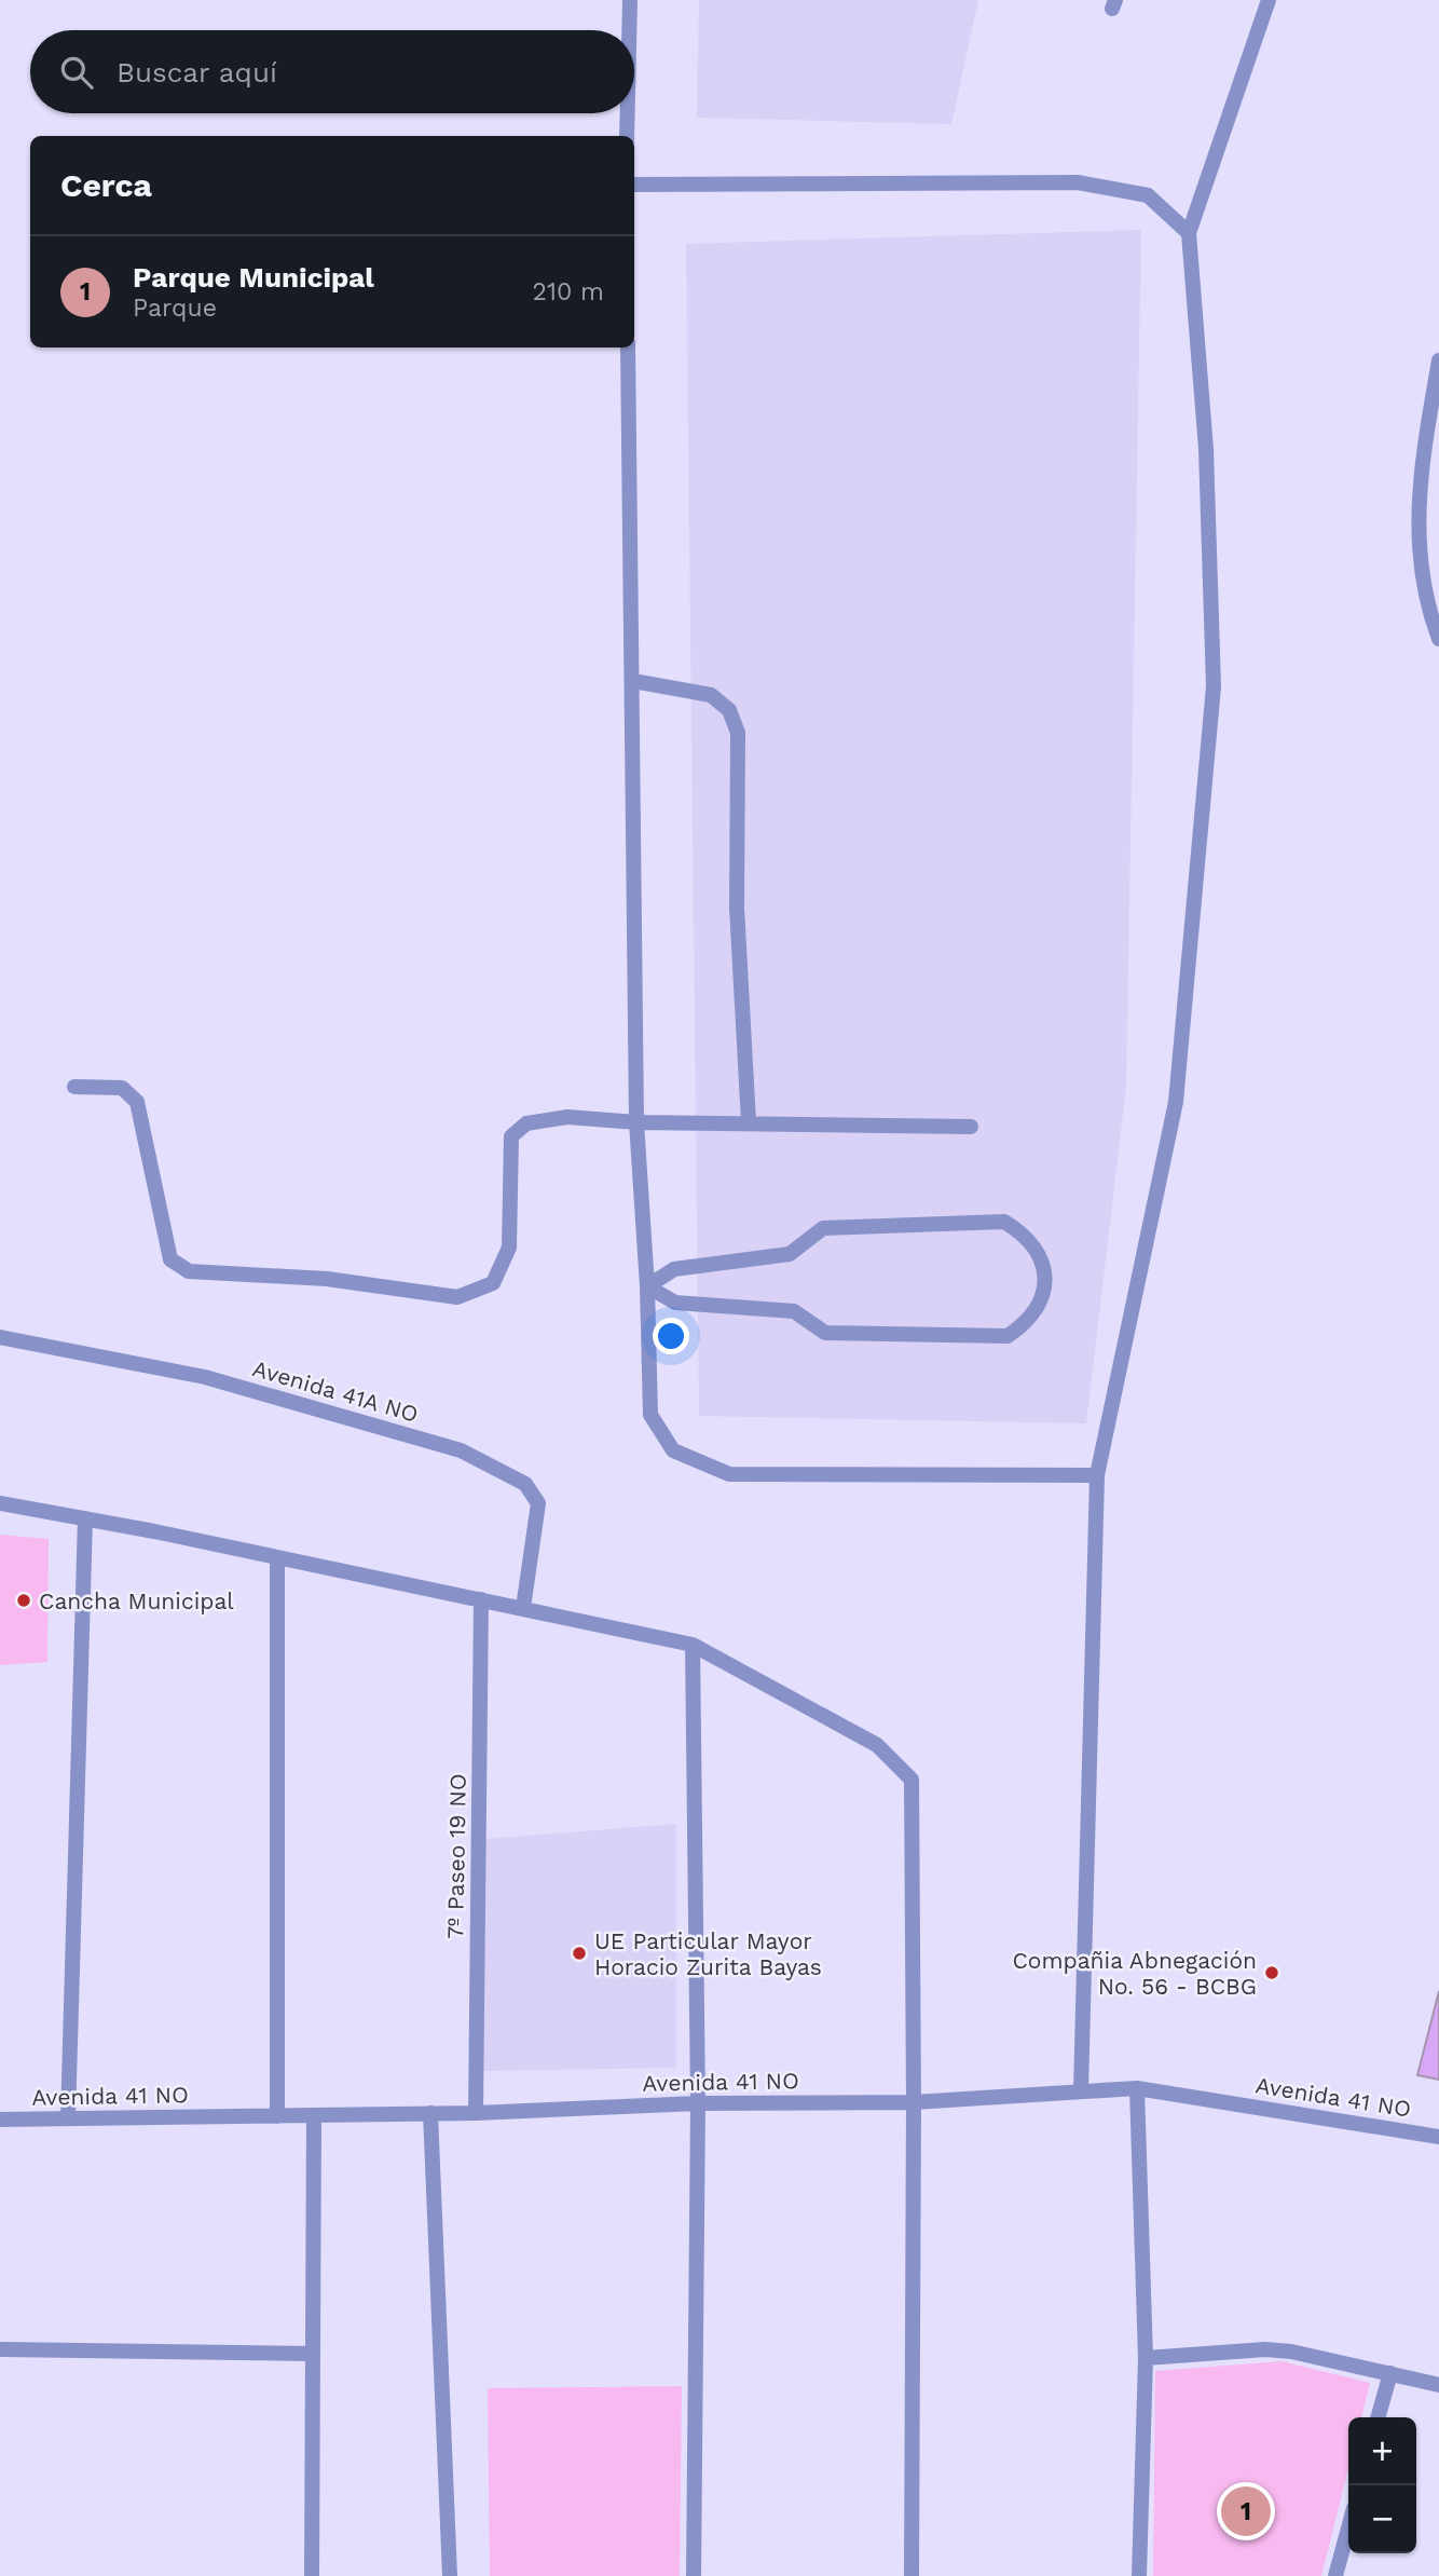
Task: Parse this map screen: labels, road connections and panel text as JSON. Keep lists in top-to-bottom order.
{
  "streets": {
    "street": ["Avenida 41A NO", "7º Paseo 19 NO", "Avenida 41 NO"]
  },
  "crossings": [
    ["7º Paseo 19 NO", "Avenida 41 NO"]
  ],
  "places": ["Cancha Municipal", "UE Particular Mayor Horacio Zurita Bayas", "Compañia Abnegación No. 56 - BCBG"],
  "page": {
    "search": "Buscar aquí",
    "heading": "Cerca",
    "list": [
      {
        "mark": "1",
        "name": "Parque Municipal",
        "note": "Parque",
        "value": "210 m"
      }
    ],
    "map_buttons": ["+", "−"],
    "pins": "1"
  }
}
